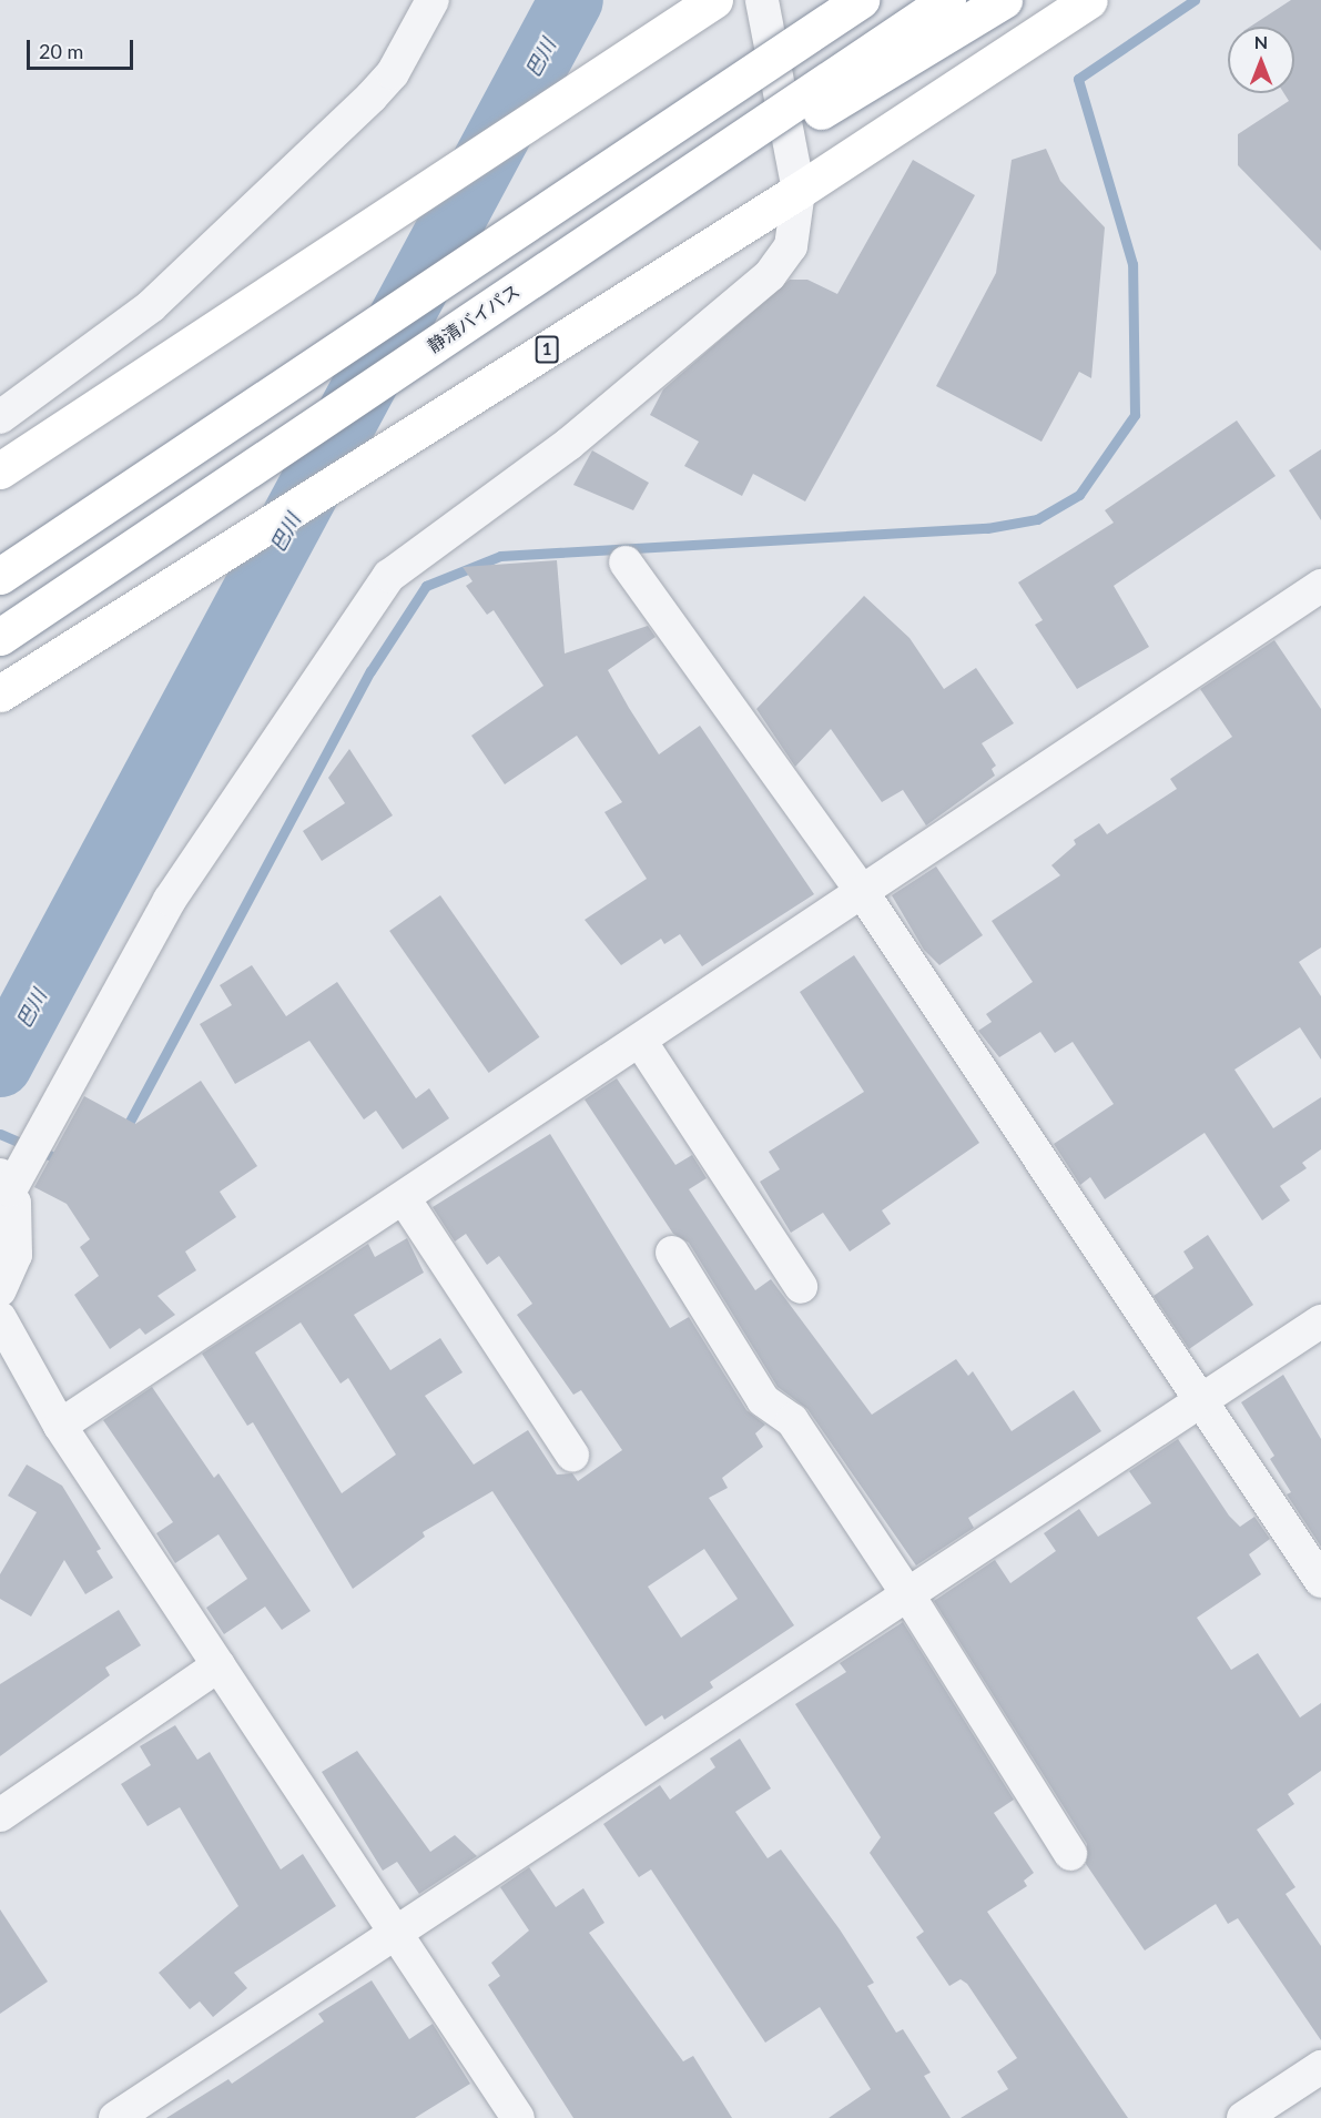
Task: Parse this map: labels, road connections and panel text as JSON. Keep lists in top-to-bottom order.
{
  "streets": {
    "highway": ["静清バイパス", "1"]
  },
  "water": ["巴川"],
  "scale_bar": "20 m",
  "north": "top"
}
